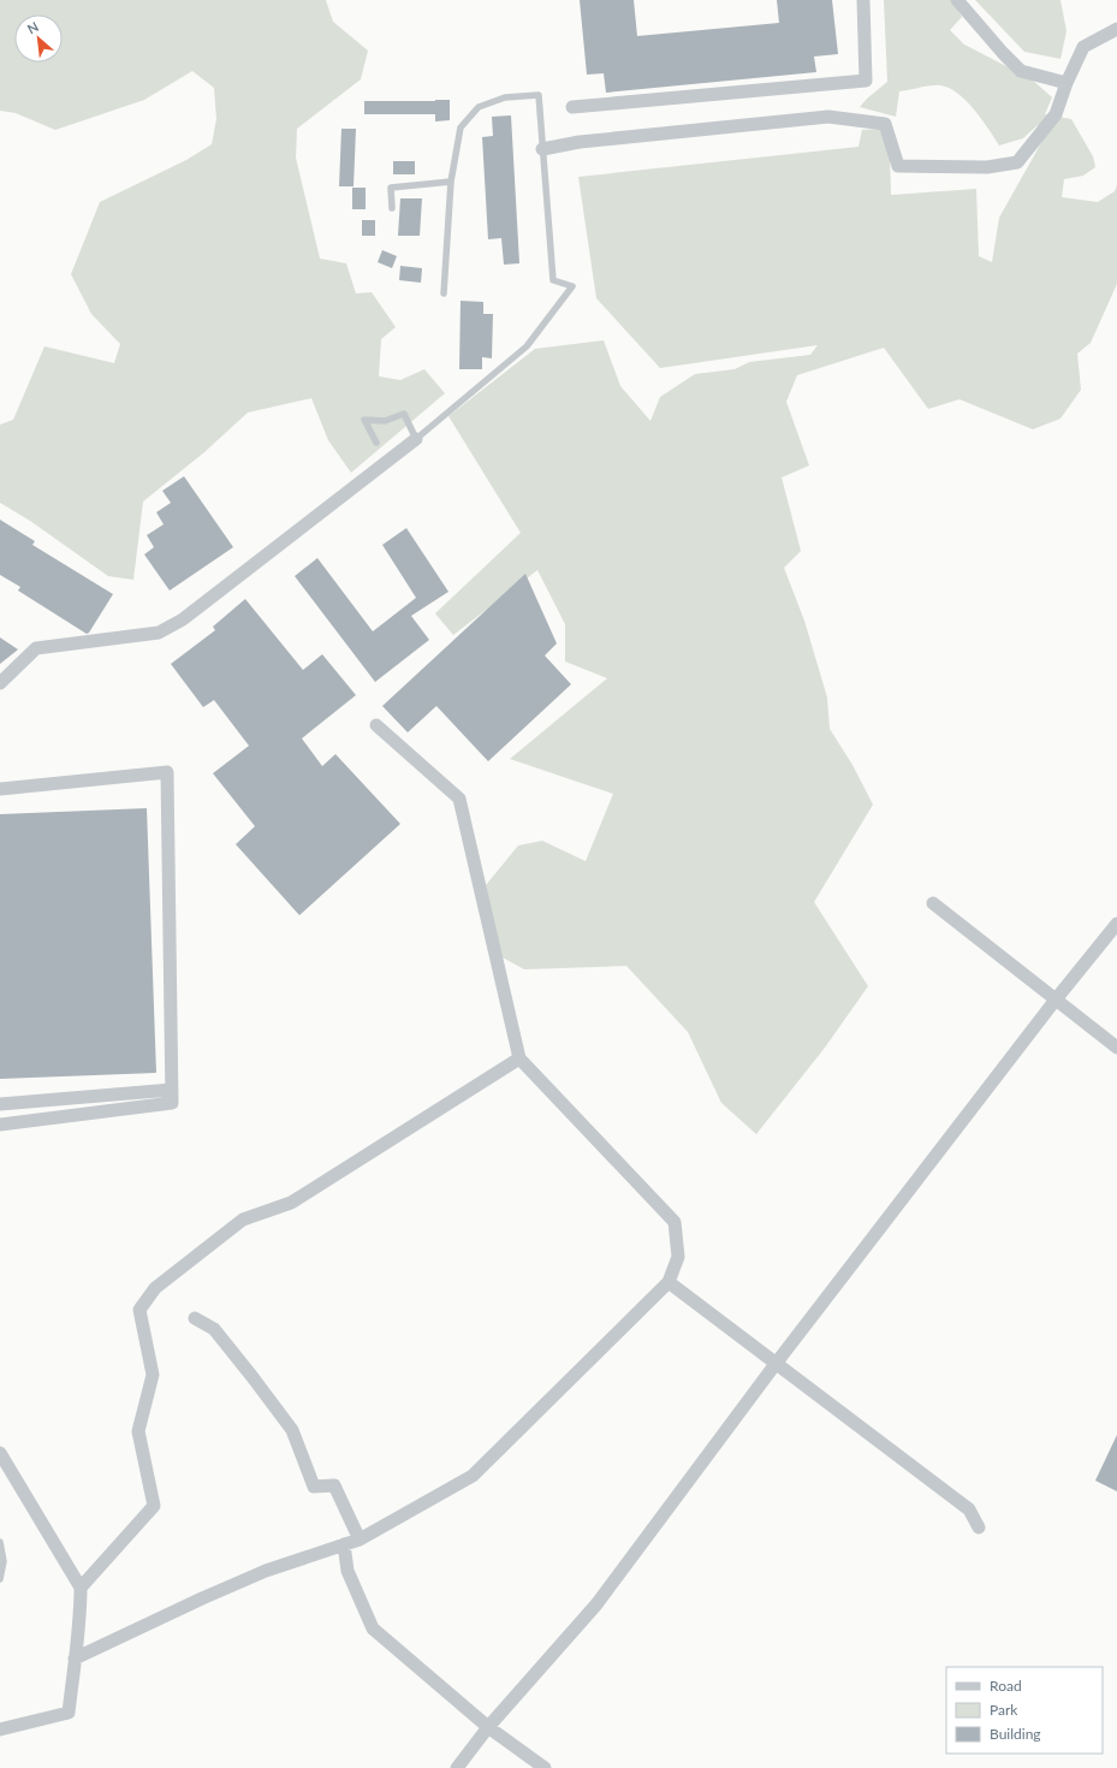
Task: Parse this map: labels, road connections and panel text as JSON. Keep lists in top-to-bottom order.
{
  "legend": ["Road", "Park", "Building"],
  "north": "top left"
}
